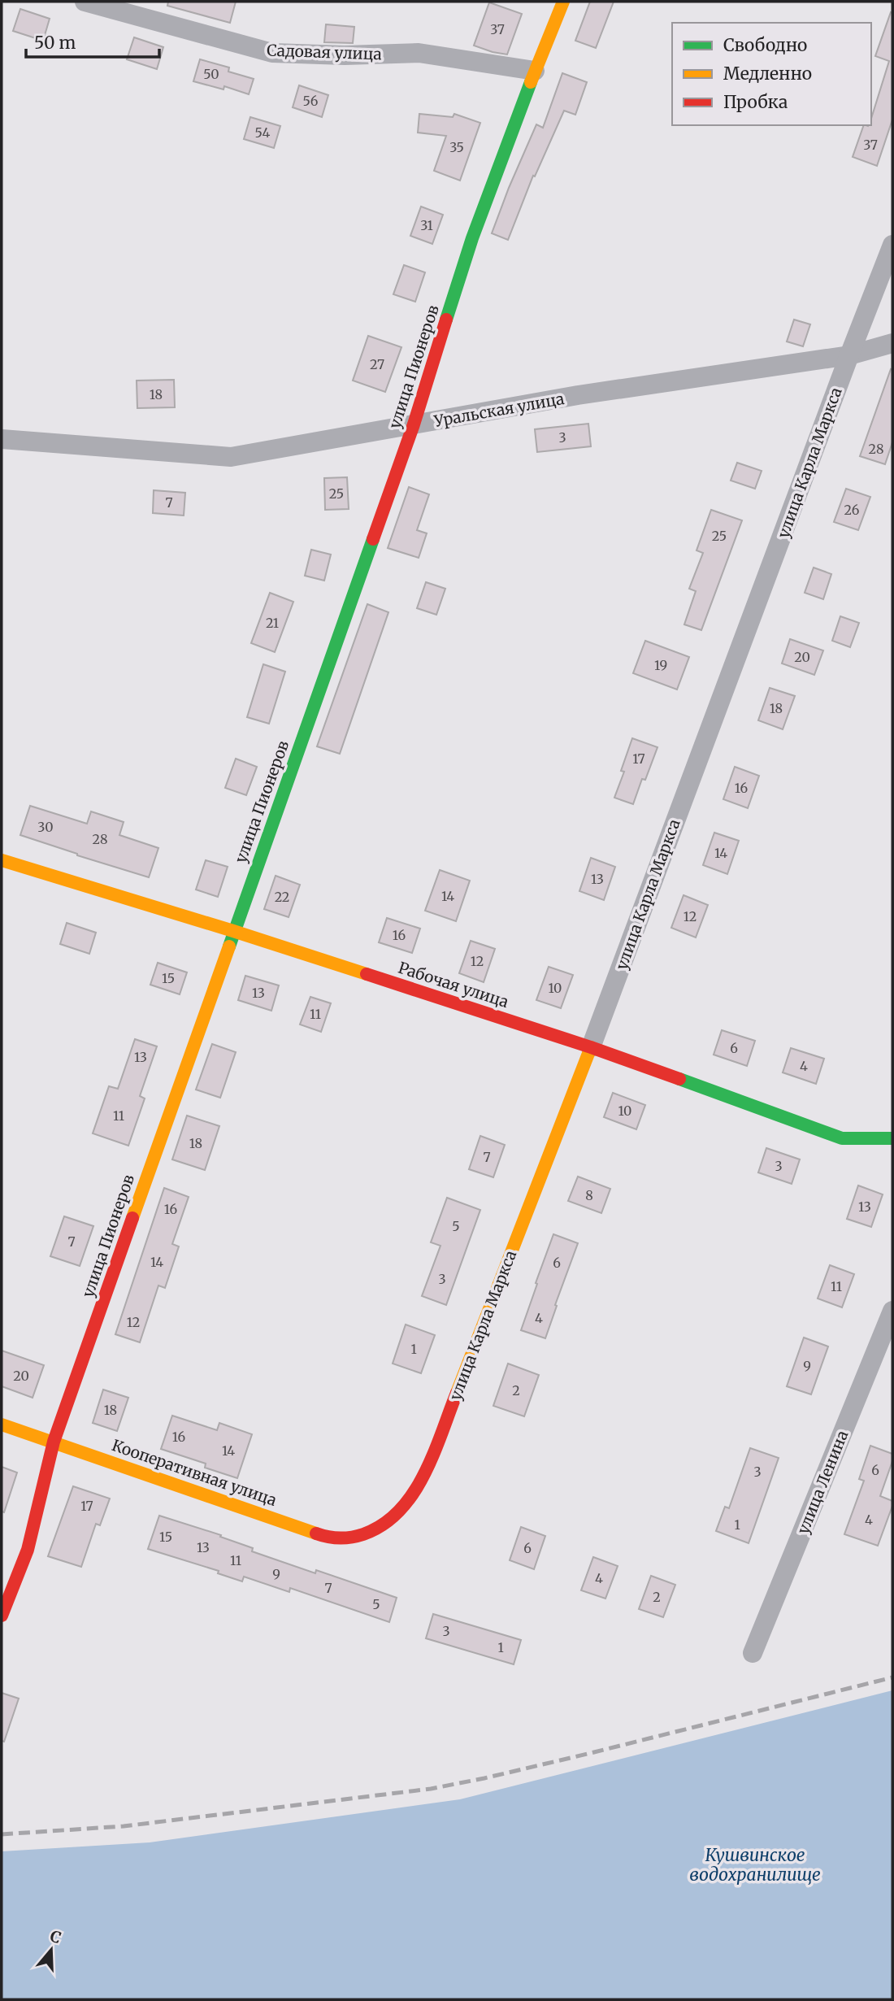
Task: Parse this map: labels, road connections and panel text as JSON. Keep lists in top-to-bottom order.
{
  "streets": {
    "street": [
      "Садовая улица",
      "улица Пионеров",
      "Уральская улица",
      "улица Карла Маркса",
      "Рабочая улица",
      "Кооперативная улица",
      "улица Ленина"
    ]
  },
  "crossings": [
    ["Садовая улица", "улица Пионеров"],
    ["улица Пионеров", "Уральская улица"],
    ["улица Пионеров", "Рабочая улица"],
    ["улица Пионеров", "Кооперативная улица"],
    ["Уральская улица", "улица Карла Маркса"],
    ["улица Карла Маркса", "Рабочая улица"],
    ["улица Карла Маркса", "Кооперативная улица"]
  ],
  "water": ["Кушвинское водохранилище"],
  "house_numbers": [
    "37",
    "50",
    "56",
    "54",
    "37",
    "35",
    "31",
    "27",
    "18",
    "3",
    "28",
    "25",
    "7",
    "26",
    "25",
    "21",
    "20",
    "19",
    "18",
    "17",
    "16",
    "30",
    "28",
    "14",
    "13",
    "14",
    "22",
    "12",
    "16",
    "12",
    "15",
    "10",
    "13",
    "11",
    "6",
    "13",
    "4",
    "10",
    "11",
    "18",
    "7",
    "3",
    "8",
    "13",
    "16",
    "5",
    "7",
    "14",
    "6",
    "3",
    "11",
    "4",
    "12",
    "1",
    "9",
    "20",
    "2",
    "18",
    "16",
    "14",
    "6",
    "3",
    "17",
    "4",
    "1",
    "15",
    "13",
    "6",
    "11",
    "9",
    "4",
    "7",
    "2",
    "5",
    "3",
    "1"
  ],
  "legend": ["Свободно", "Медленно", "Пробка"],
  "scale_bar": "50 m",
  "north": "top"
}
